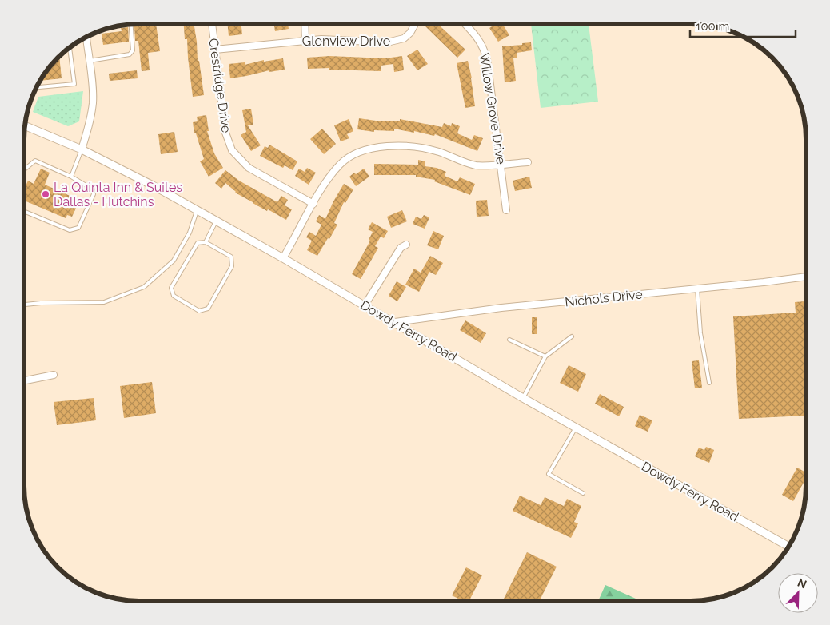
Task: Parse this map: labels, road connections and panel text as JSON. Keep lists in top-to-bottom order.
{
  "streets": {
    "street": [
      "Glenview Drive",
      "Crestridge Drive",
      "Willow Grove Drive",
      "Nichols Drive",
      "Dowdy Ferry Road"
    ]
  },
  "crossings": [
    ["Glenview Drive", "Crestridge Drive"],
    ["Nichols Drive", "Dowdy Ferry Road"]
  ],
  "places": ["La Quinta Inn & Suites Dallas - Hutchins"],
  "scale_bar": "100 m",
  "north": "top right"
}
